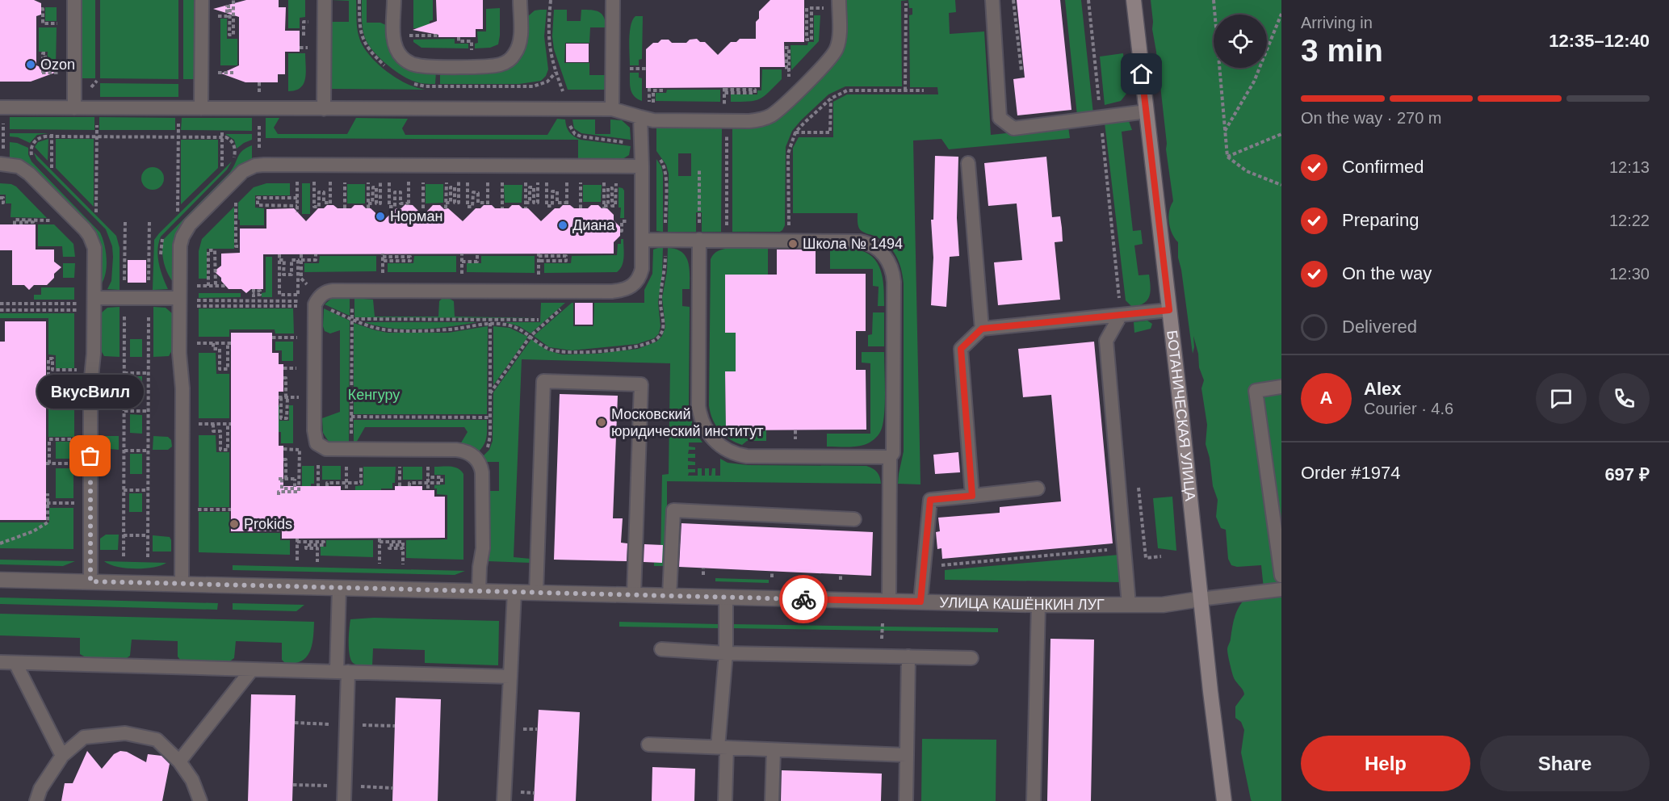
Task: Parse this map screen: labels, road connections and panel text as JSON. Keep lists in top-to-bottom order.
{
  "streets": {
    "main road": ["БОТАНИЧЕСКАЯ УЛИЦА"],
    "street": ["УЛИЦА КАШЁНКИН ЛУГ"]
  },
  "crossings": [
    ["БОТАНИЧЕСКАЯ УЛИЦА", "УЛИЦА КАШЁНКИН ЛУГ"]
  ],
  "parks": ["Кенгуру"],
  "places": [
    "Ozon",
    "Норман",
    "Диана",
    "Школа № 1494",
    "Московский юридический институт",
    "ВкусВилл",
    "Prokids"
  ],
  "page": {
    "heading": ["3 min", "Arriving in", "12:35–12:40"],
    "panel": [
      "Alex",
      "Courier · 4.6",
      "Order #1974",
      "697 ₽"
    ],
    "bar": "On the way · 270 m",
    "list": [
      ["Confirmed", "12:13"],
      ["Preparing", "12:22"],
      ["On the way", "12:30"],
      "Delivered"
    ],
    "round": "A",
    "bubble": "ВкусВилл",
    "buttons": ["Help", "Share"]
  }
}
